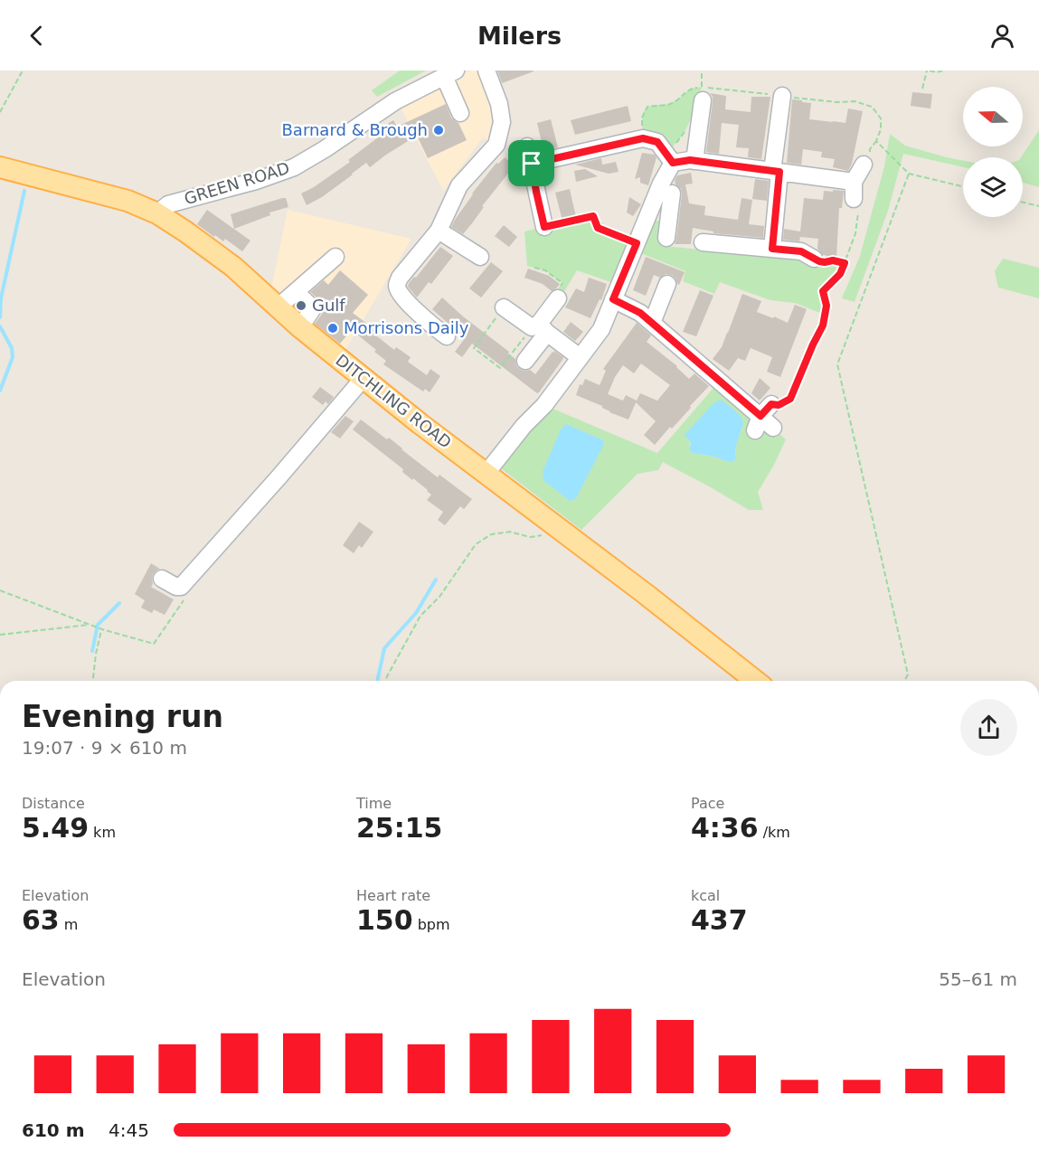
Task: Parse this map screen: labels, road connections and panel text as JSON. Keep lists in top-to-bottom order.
{
  "streets": {
    "main road": ["DITCHLING ROAD"],
    "street": ["GREEN ROAD"]
  },
  "crossings": [
    ["GREEN ROAD", "DITCHLING ROAD"]
  ],
  "places": ["Barnard & Brough", "Gulf", "Morrisons Daily"],
  "north": "left",
  "page": {
    "header": "Milers",
    "heading": ["Evening run", "19:07 · 9 × 610 m"],
    "stats": [
      ["Distance", "5.49 km"],
      ["Time", "25:15"],
      ["Pace", "4:36 /km"],
      ["Elevation", "63 m"],
      ["Heart rate", "150 bpm"],
      ["kcal", "437"]
    ],
    "chart": ["Elevation", "55–61 m"],
    "list": [
      {
        "name": "610 m",
        "note": "4:45"
      }
    ]
  }
}
